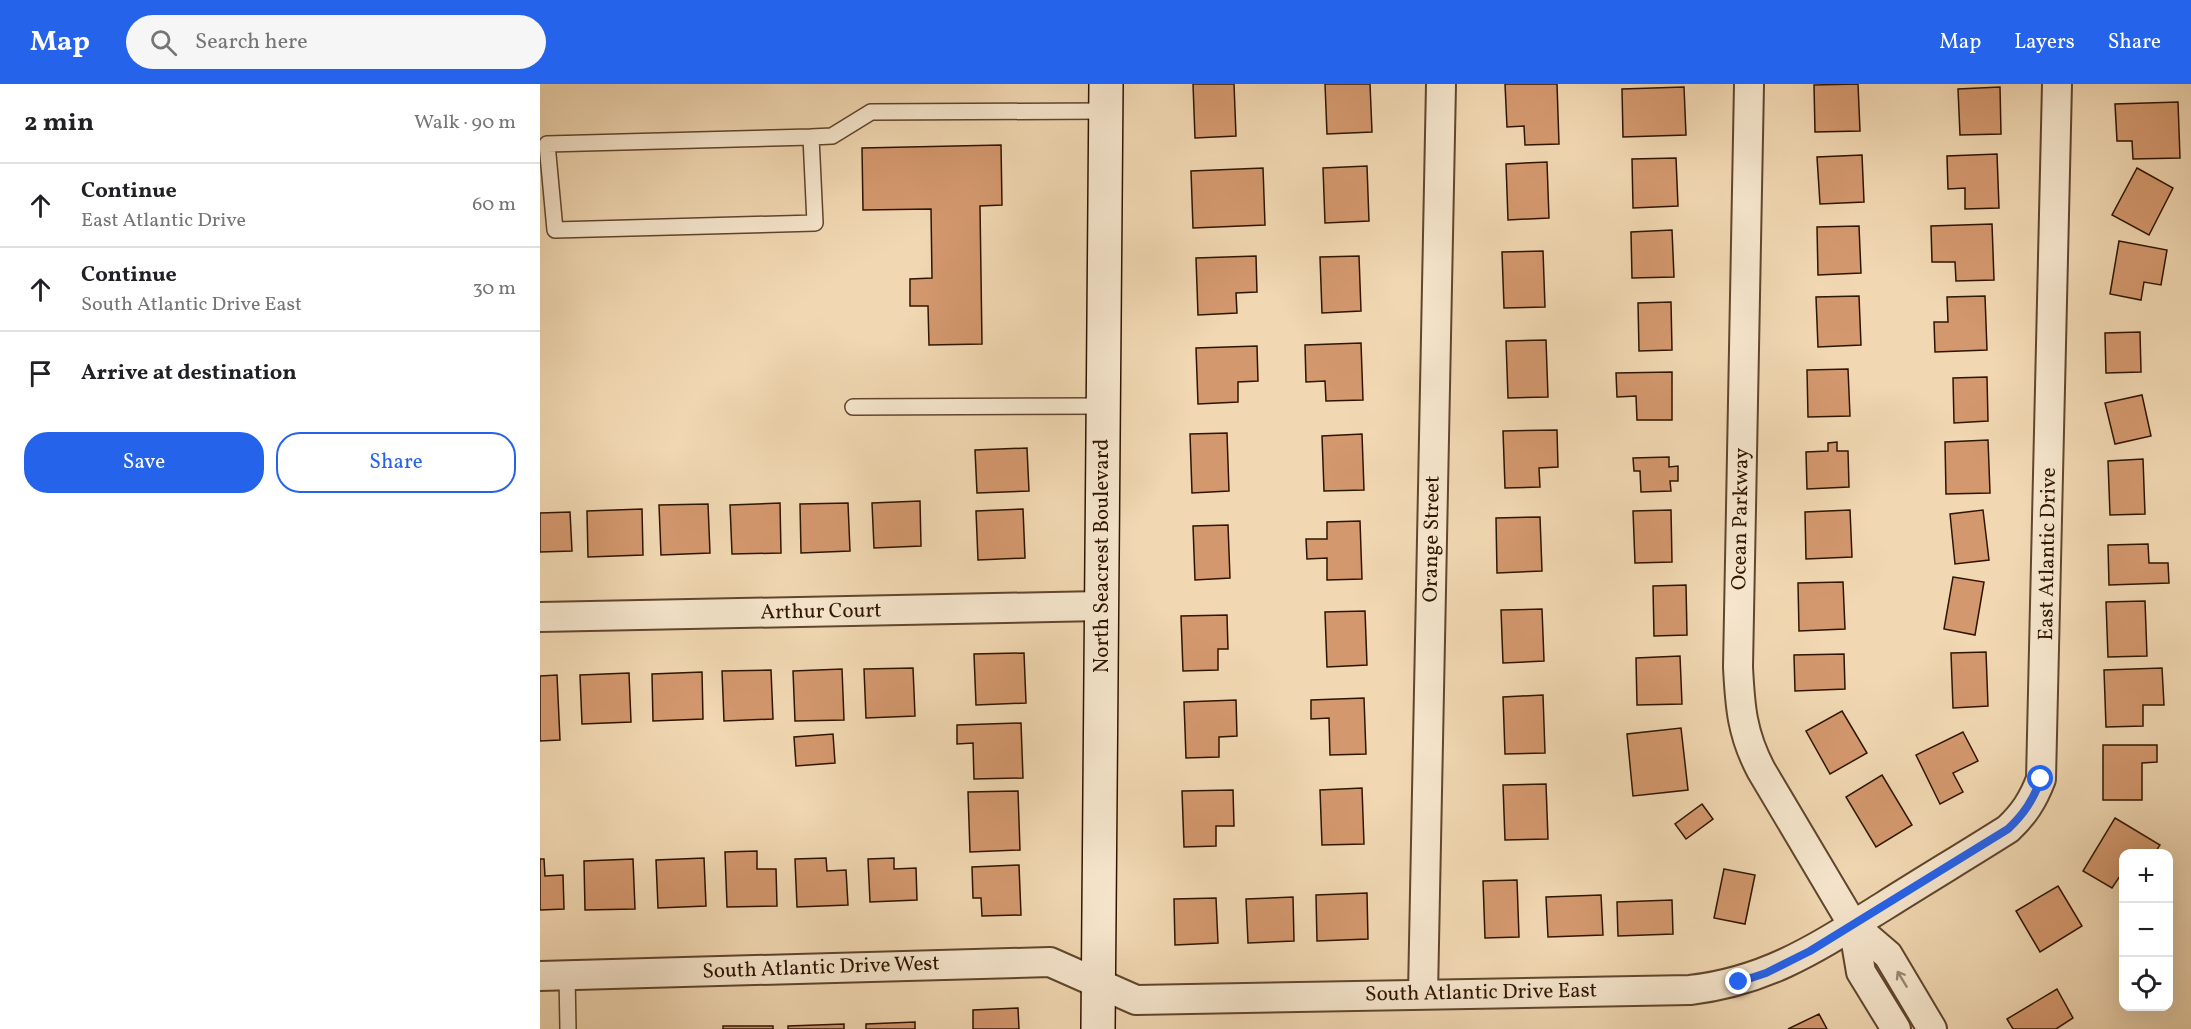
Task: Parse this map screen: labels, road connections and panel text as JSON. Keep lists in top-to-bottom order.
{
  "streets": {
    "street": [
      "Ocean Parkway",
      "Orange Street",
      "East Atlantic Drive",
      "North Seacrest Boulevard",
      "Arthur Court",
      "South Atlantic Drive West",
      "South Atlantic Drive East"
    ]
  },
  "crossings": [
    ["Ocean Parkway", "East Atlantic Drive"],
    ["Ocean Parkway", "South Atlantic Drive East"],
    ["Orange Street", "South Atlantic Drive East"],
    ["East Atlantic Drive", "South Atlantic Drive East"],
    ["North Seacrest Boulevard", "Arthur Court"],
    ["North Seacrest Boulevard", "South Atlantic Drive West"],
    ["North Seacrest Boulevard", "South Atlantic Drive East"],
    ["South Atlantic Drive West", "South Atlantic Drive East"]
  ],
  "page": {
    "header": "Map",
    "search": "Search here",
    "nav": ["Map", "Layers", "Share"],
    "heading": ["2 min", "Walk · 90 m"],
    "list": [
      ["Continue", "East Atlantic Drive", "60 m"],
      ["Continue", "South Atlantic Drive East", "30 m"],
      "Arrive at destination"
    ],
    "buttons": ["Save", "Share"],
    "map_buttons": ["+", "−"]
  }
}
